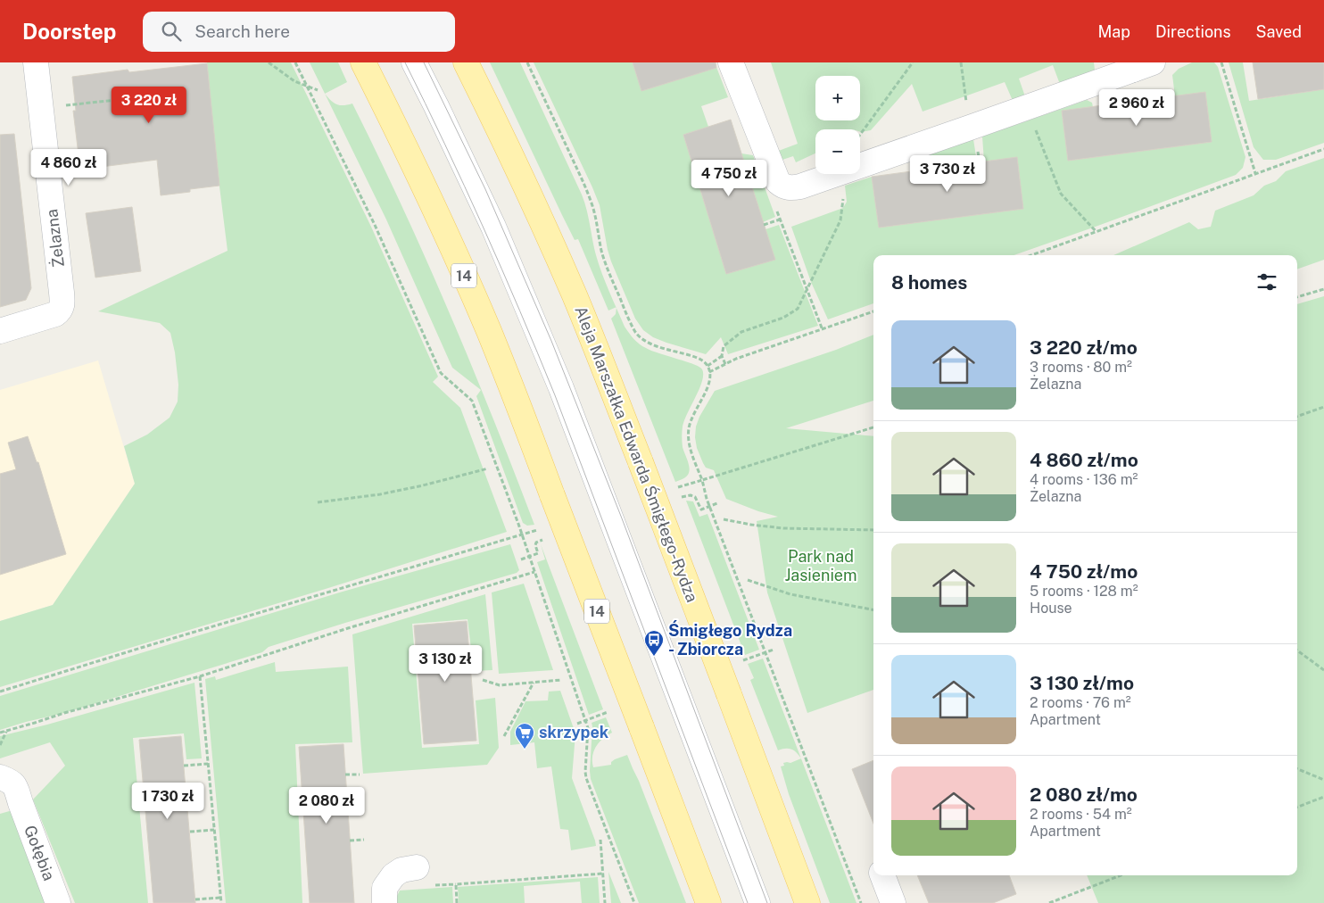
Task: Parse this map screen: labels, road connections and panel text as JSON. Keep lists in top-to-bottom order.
{
  "streets": {
    "main road": ["14", "Aleja Marszałka Edwarda Śmigłego-Rydza"],
    "street": ["Żelazna", "Gołębia"]
  },
  "parks": ["Park nad Jasieniem"],
  "places": {
    "bus stop": ["Śmigłego Rydza - Zbiorcza"],
    "supermarket": ["skrzypek"]
  },
  "page": {
    "header": "Doorstep",
    "search": "Search here",
    "nav": ["Map", "Directions", "Saved"],
    "map_buttons": ["+", "−"],
    "price": [
      "3 220 zł",
      "2 960 zł",
      "4 860 zł",
      "3 730 zł",
      "4 750 zł",
      "3 130 zł",
      "1 730 zł",
      "2 080 zł"
    ],
    "heading": "8 homes",
    "list": [
      {
        "name": "3 220 zł/mo",
        "note": "3 rooms · 80 m² · Żelazna"
      },
      {
        "name": "4 860 zł/mo",
        "note": "4 rooms · 136 m² · Żelazna"
      },
      {
        "name": "4 750 zł/mo",
        "note": "5 rooms · 128 m² · House"
      },
      {
        "name": "3 130 zł/mo",
        "note": "2 rooms · 76 m² · Apartment"
      },
      {
        "name": "2 080 zł/mo",
        "note": "2 rooms · 54 m² · Apartment"
      }
    ]
  }
}
